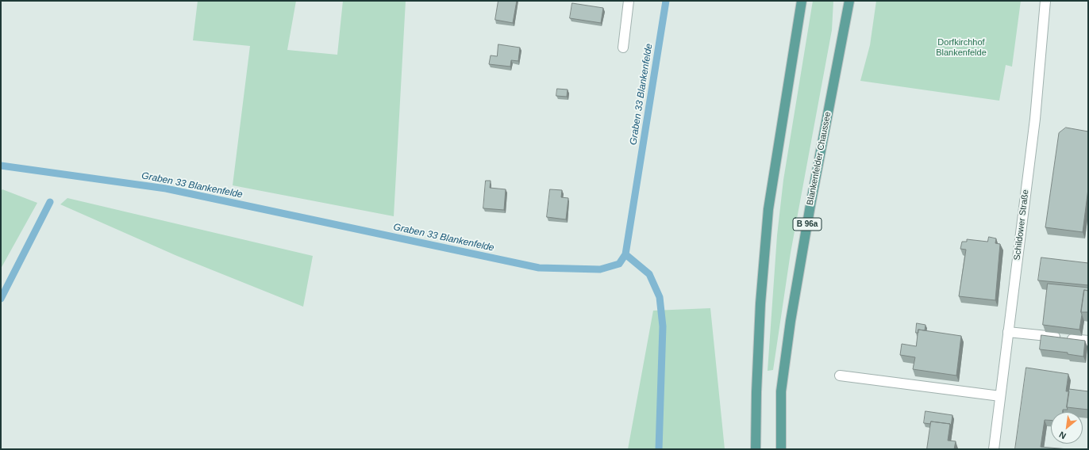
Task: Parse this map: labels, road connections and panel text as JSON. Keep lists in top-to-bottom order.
{
  "streets": {
    "main road": ["Blankenfelder Chaussee", "B 96a"],
    "street": ["Schildower Straße"]
  },
  "water": ["Graben 33 Blankenfelde"],
  "parks": ["Dorfkirchhof Blankenfelde"],
  "north": "bottom left"
}
